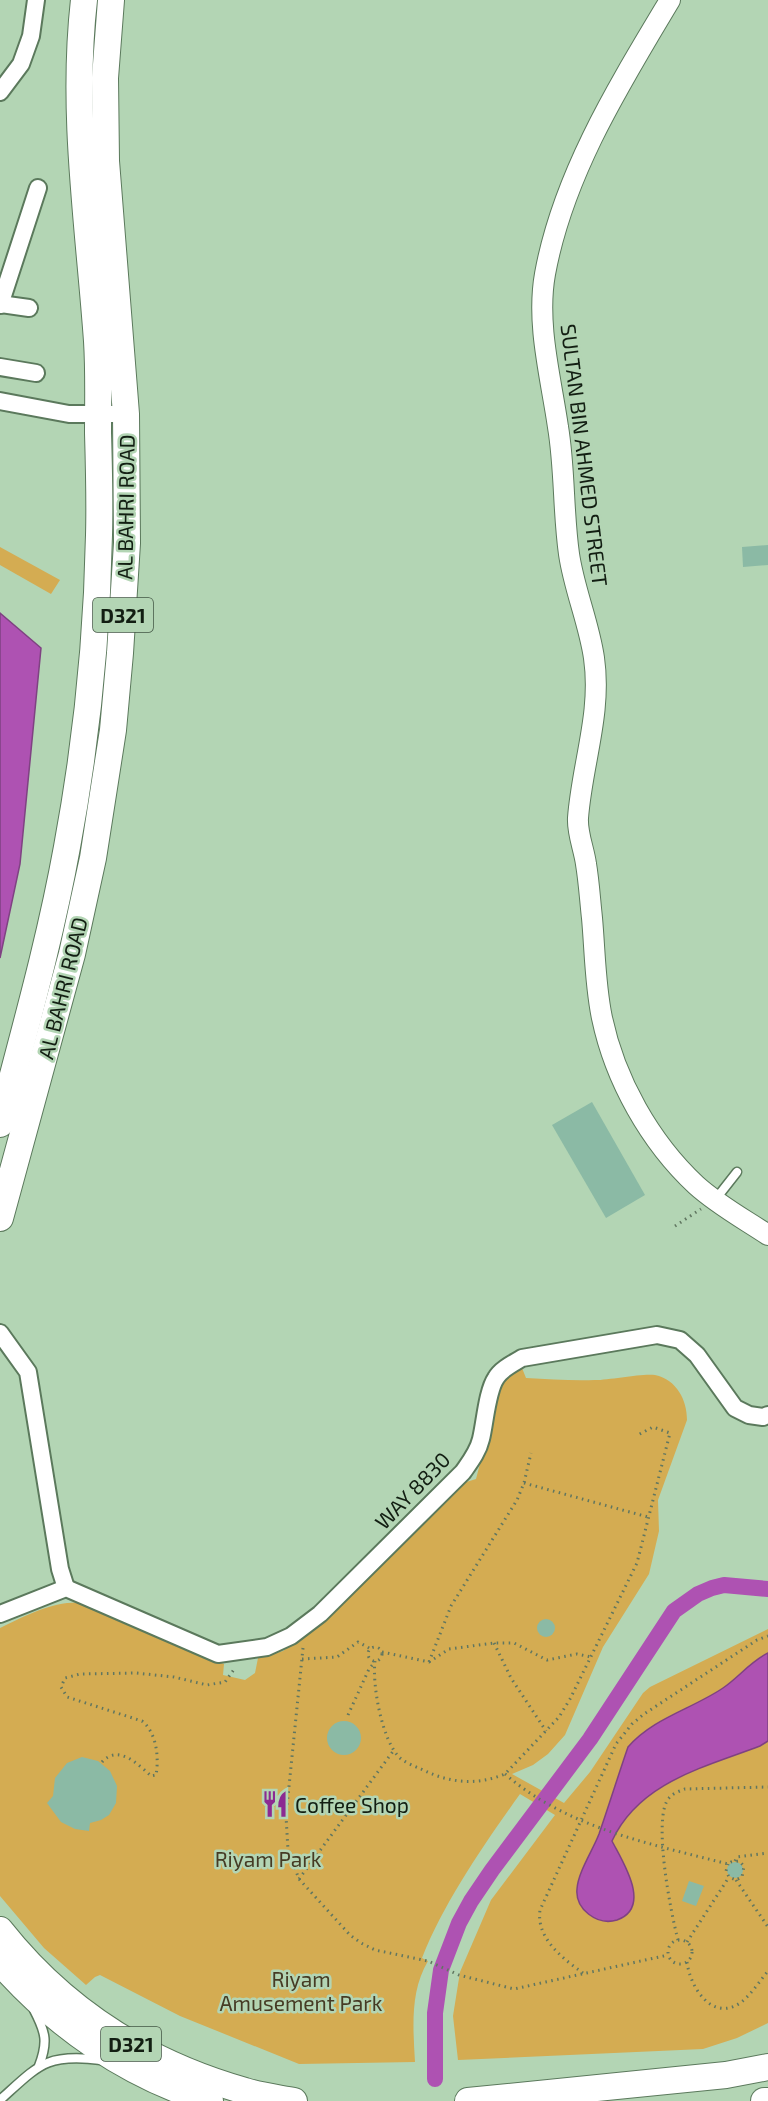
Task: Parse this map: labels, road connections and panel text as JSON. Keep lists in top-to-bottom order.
{
  "streets": {
    "main road": ["AL BAHRI ROAD", "D321"],
    "street": ["SULTAN BIN AHMED STREET", "WAY 8830"]
  },
  "parks": ["Riyam Park", "Riyam Amusement Park"],
  "places": {
    "restaurant": ["Coffee Shop"]
  }
}
